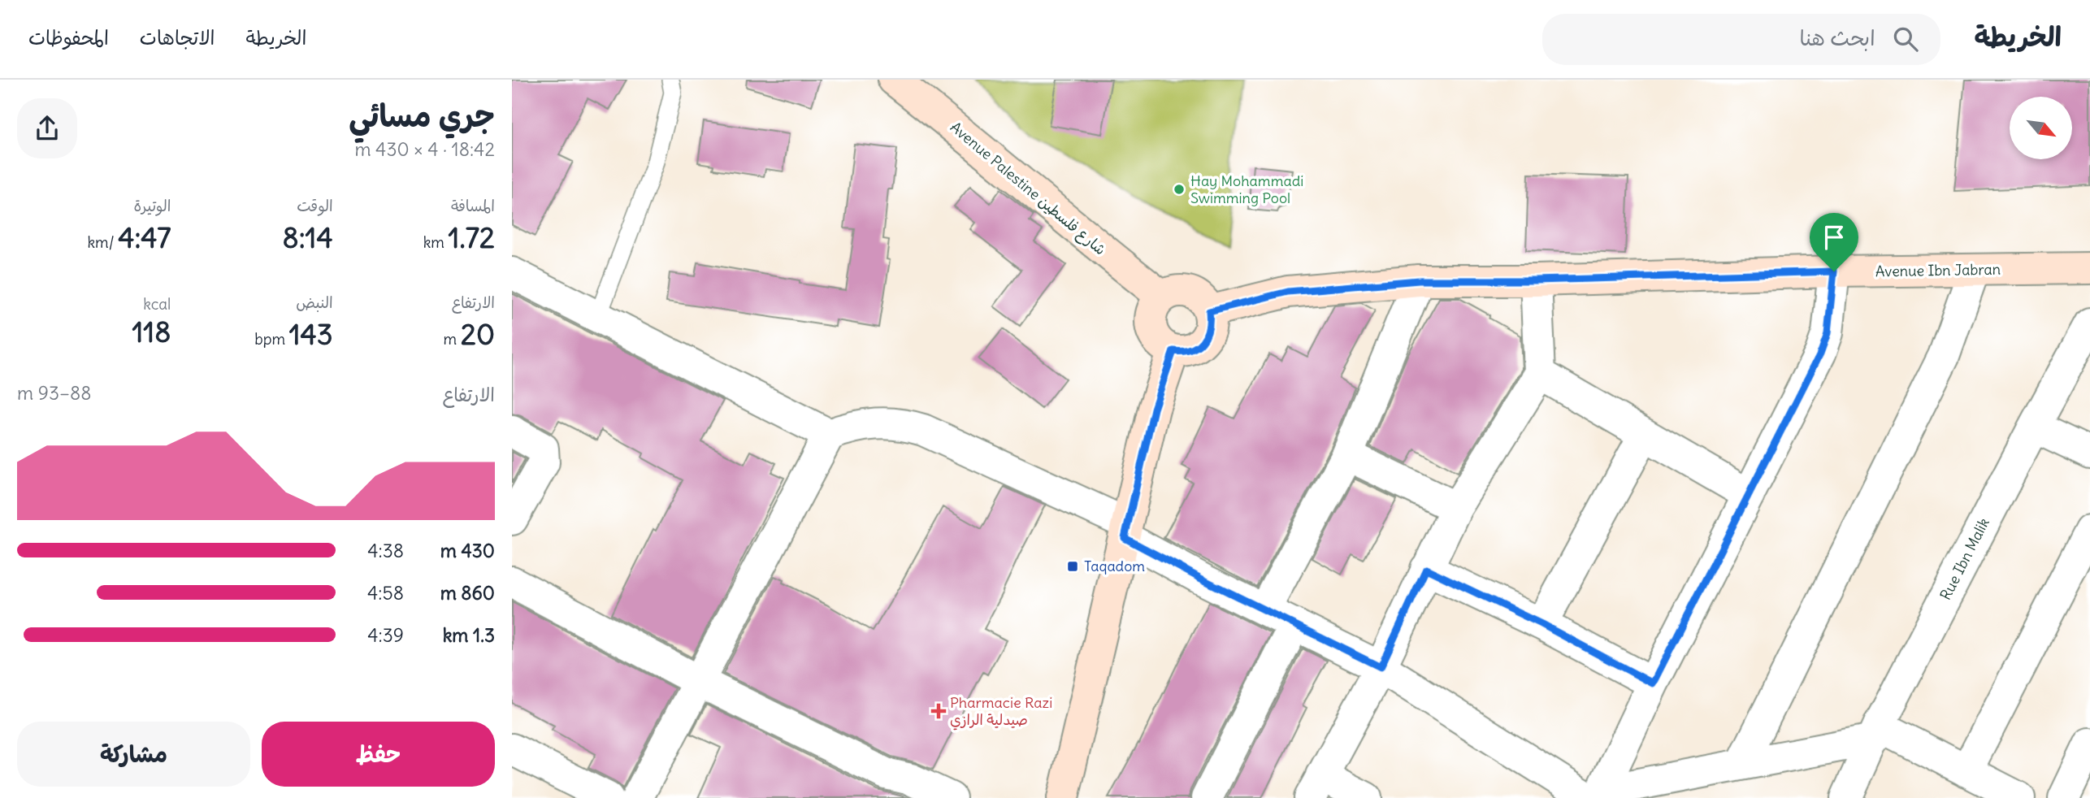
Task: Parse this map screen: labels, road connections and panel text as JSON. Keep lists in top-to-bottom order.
{
  "streets": {
    "street": ["Avenue Palestine شارع فلسطين", "Avenue Ibn Jabran", "Rue Ibn Malik"]
  },
  "crossings": [
    ["Avenue Palestine شارع فلسطين", "Avenue Ibn Jabran"]
  ],
  "places": {
    "other": ["Hay Mohammadi Swimming Pool"],
    "transit": ["Taqadom"],
    "health": ["Pharmacie Razi صيدلية الرازي"]
  },
  "north": "bottom right",
  "page": {
    "header": "الخريطة",
    "search": "ابحث هنا",
    "nav": ["الخريطة", "الاتجاهات", "المحفوظات"],
    "heading": ["جري مسائي", "18:42 · 4 × 430 m"],
    "stats": [
      ["المسافة", "1.72 km"],
      ["الوقت", "8:14"],
      ["الوتيرة", "4:47 /km"],
      ["الارتفاع", "20 m"],
      ["النبض", "143 bpm"],
      ["kcal", "118"]
    ],
    "chart": ["الارتفاع", "88–93 m"],
    "list": [
      {
        "name": "430 m",
        "note": "4:38"
      },
      {
        "name": "860 m",
        "note": "4:58"
      },
      {
        "name": "1.3 km",
        "note": "4:39"
      }
    ],
    "buttons": ["حفظ", "مشاركة"]
  }
}
